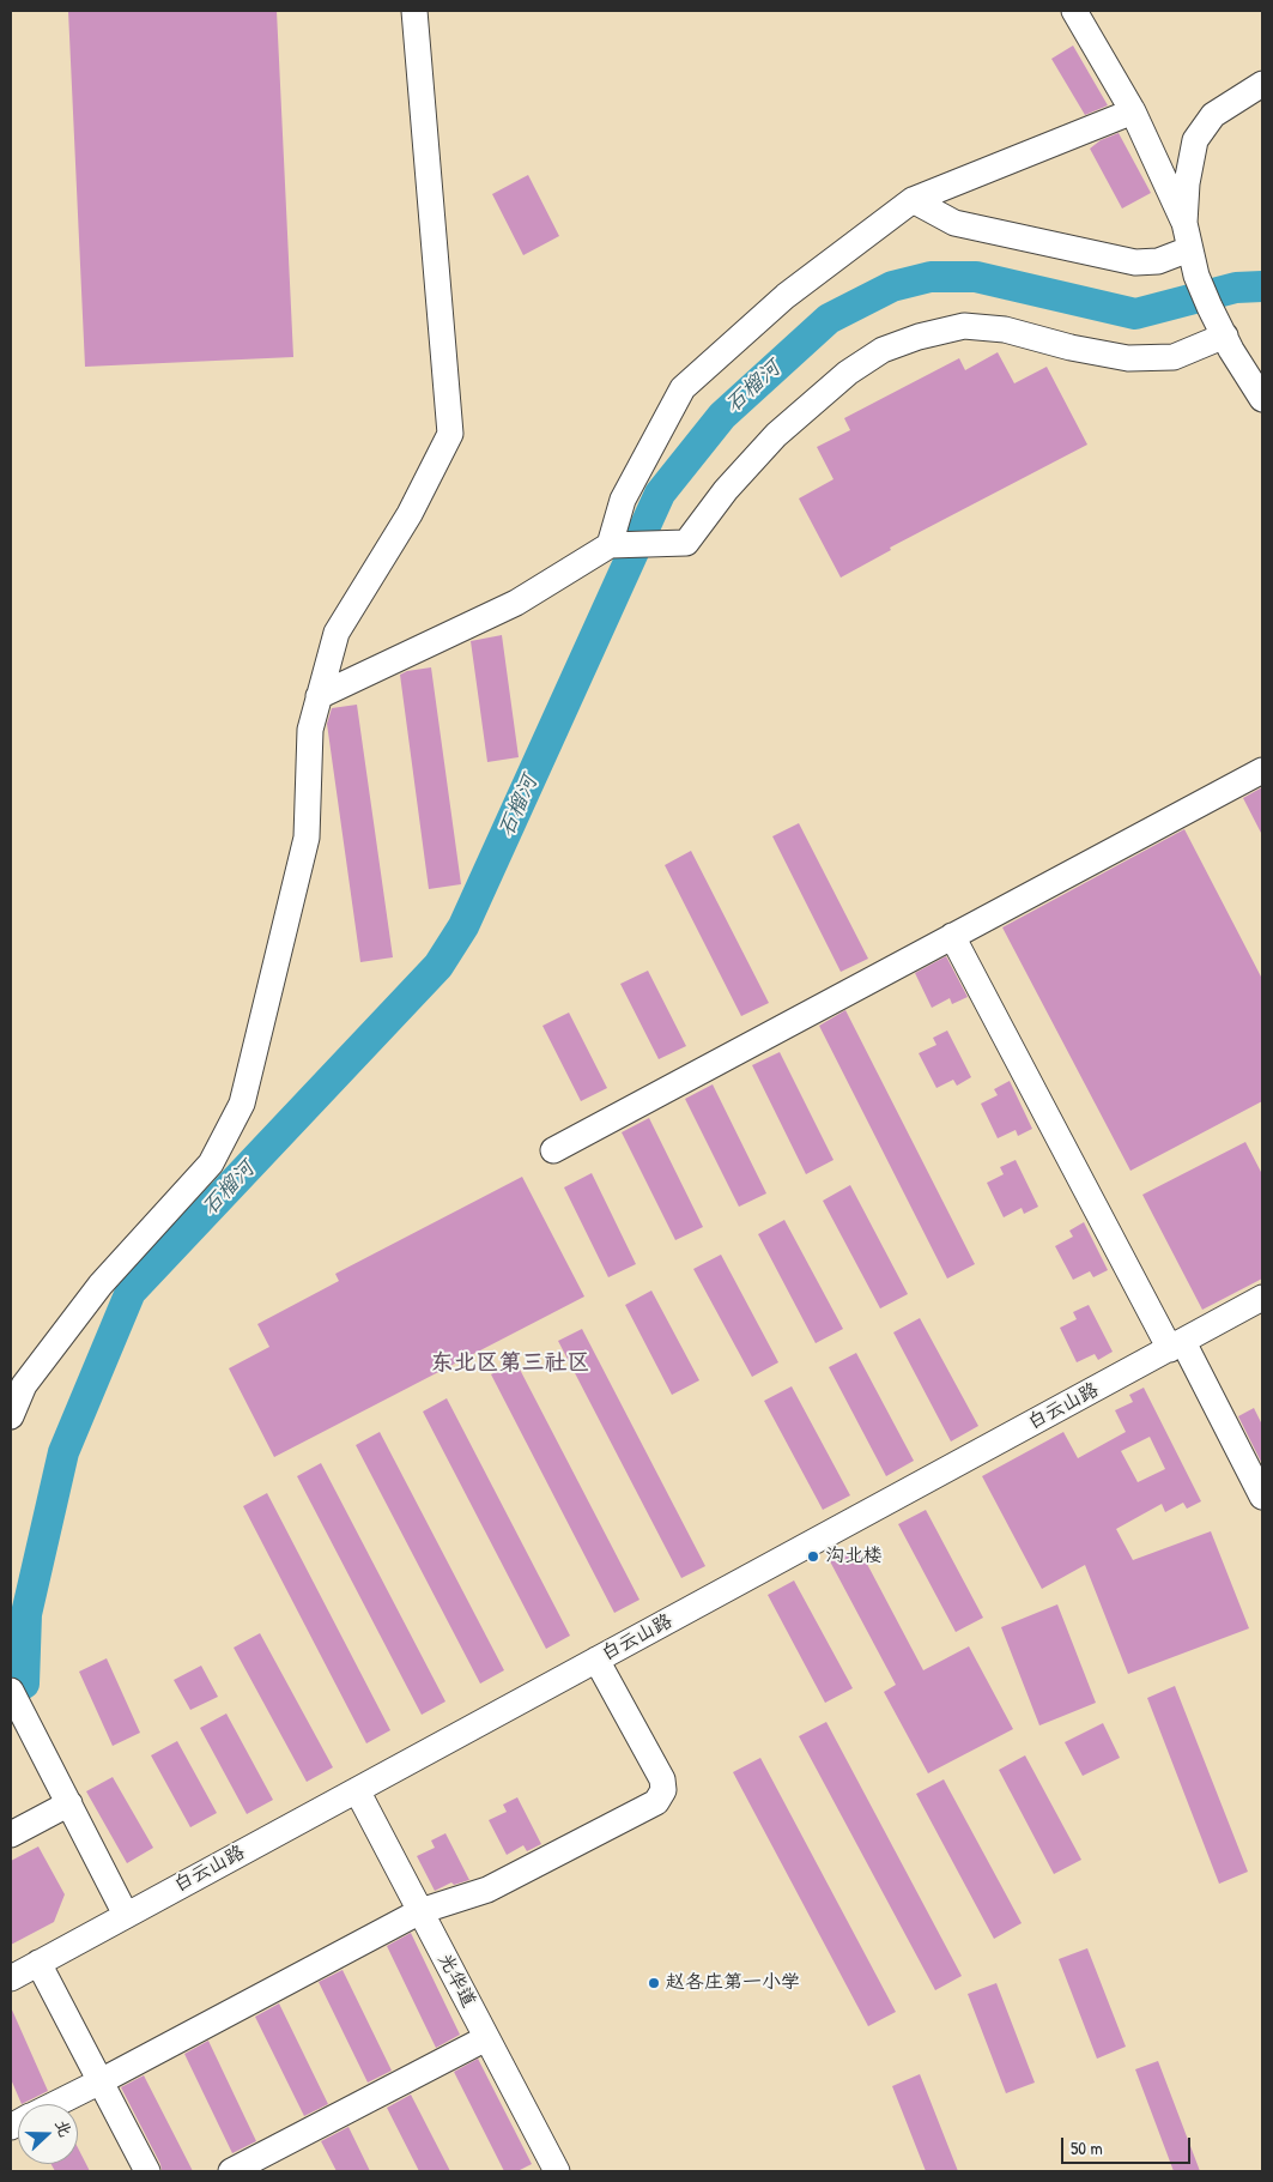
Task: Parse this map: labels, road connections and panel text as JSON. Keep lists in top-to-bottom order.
{
  "streets": {
    "street": ["白云山路", "光华道"]
  },
  "crossings": [
    ["白云山路", "光华道"]
  ],
  "districts": ["东北区第三社区"],
  "water": ["石榴河"],
  "places": ["沟北楼", "赵各庄第一小学"],
  "scale_bar": "50 m",
  "north": "right"
}
